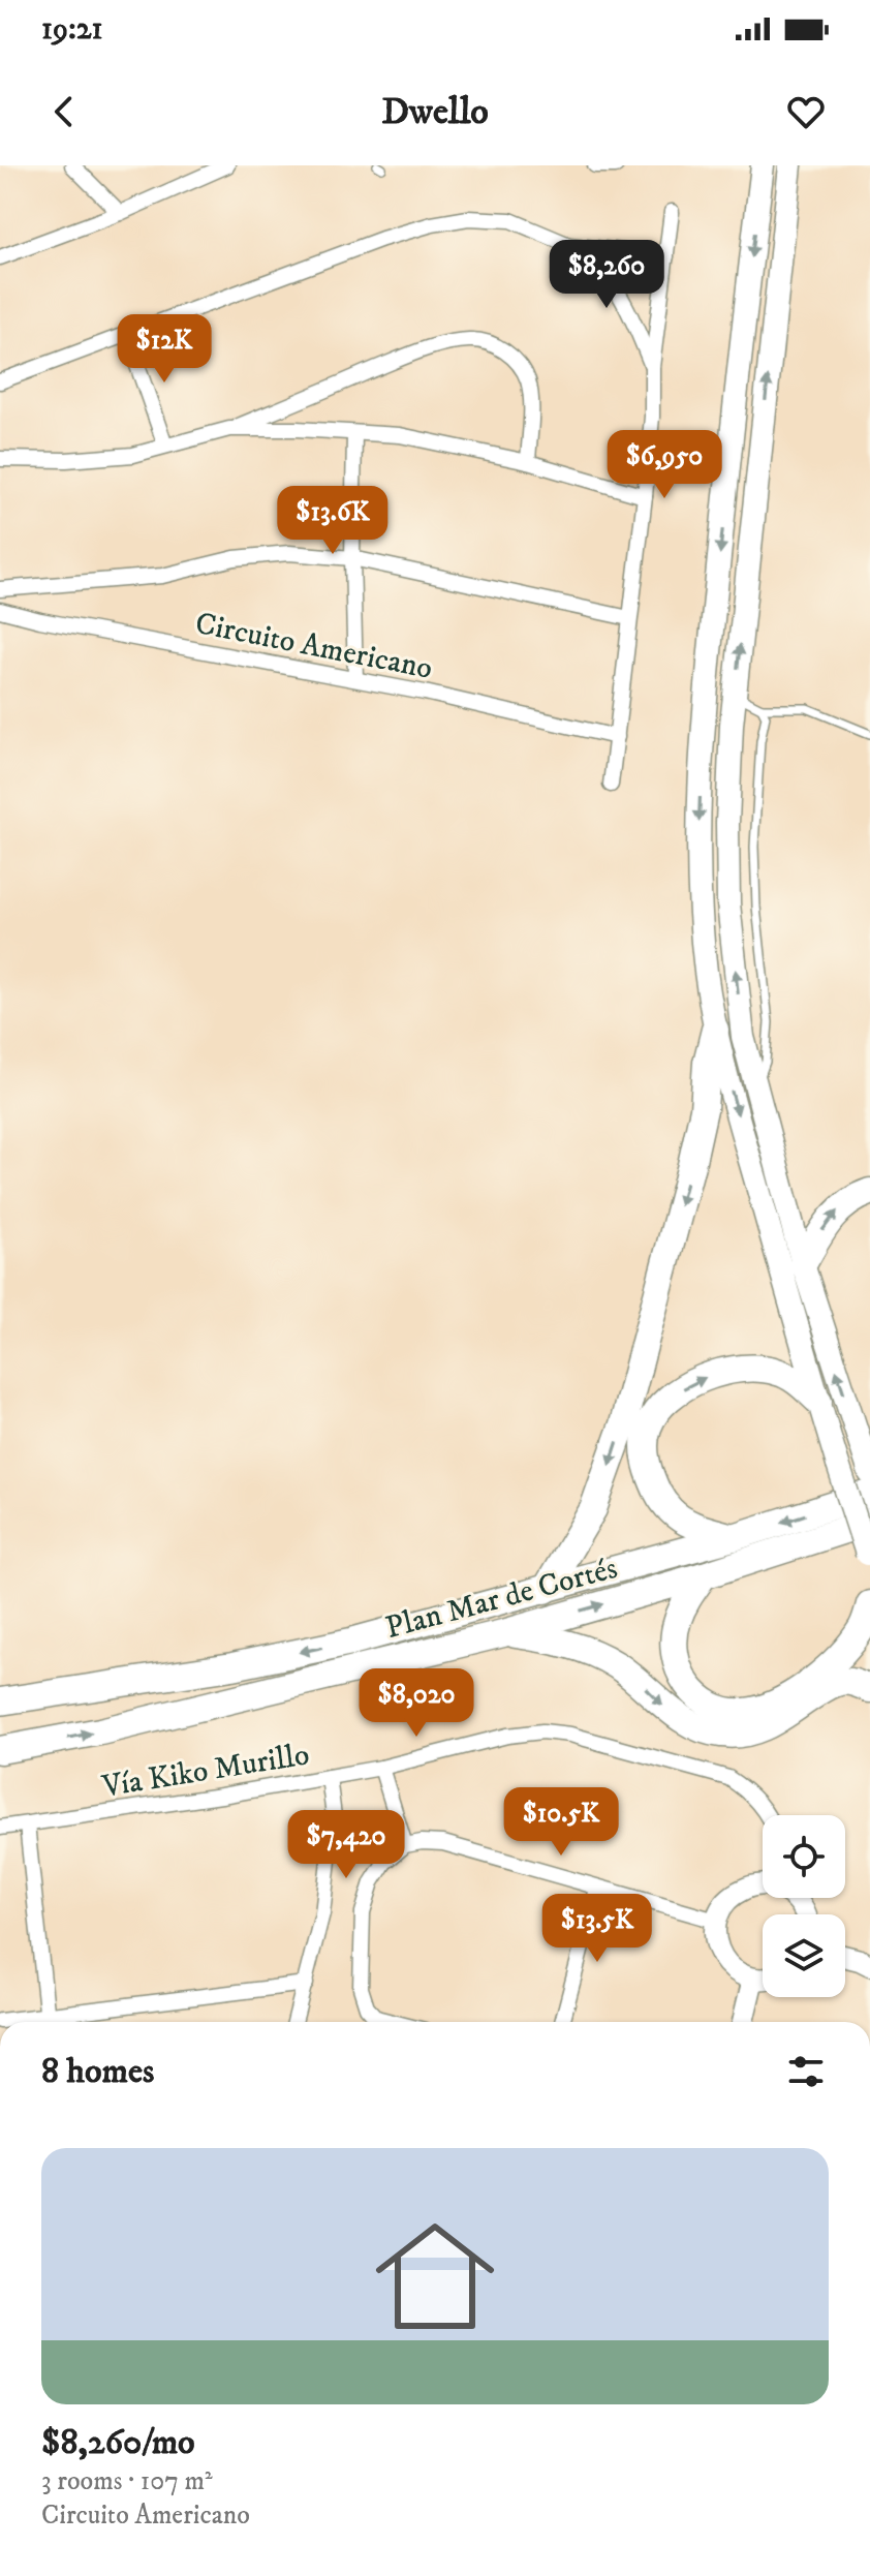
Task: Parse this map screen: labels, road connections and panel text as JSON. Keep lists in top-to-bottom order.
{
  "streets": {
    "highway": ["Plan Mar de Cortés"],
    "street": ["Circuito Americano", "Vía Kiko Murillo"]
  },
  "page": {
    "status": "19:21",
    "header": "Dwello",
    "price": [
      "$8,260",
      "$12K",
      "$6,950",
      "$13.6K",
      "$8,020",
      "$10.5K",
      "$7,420",
      "$13.5K"
    ],
    "heading": "8 homes",
    "list": [
      {
        "name": "$8,260/mo",
        "note": "3 rooms · 107 m² · Circuito Americano"
      }
    ]
  }
}
